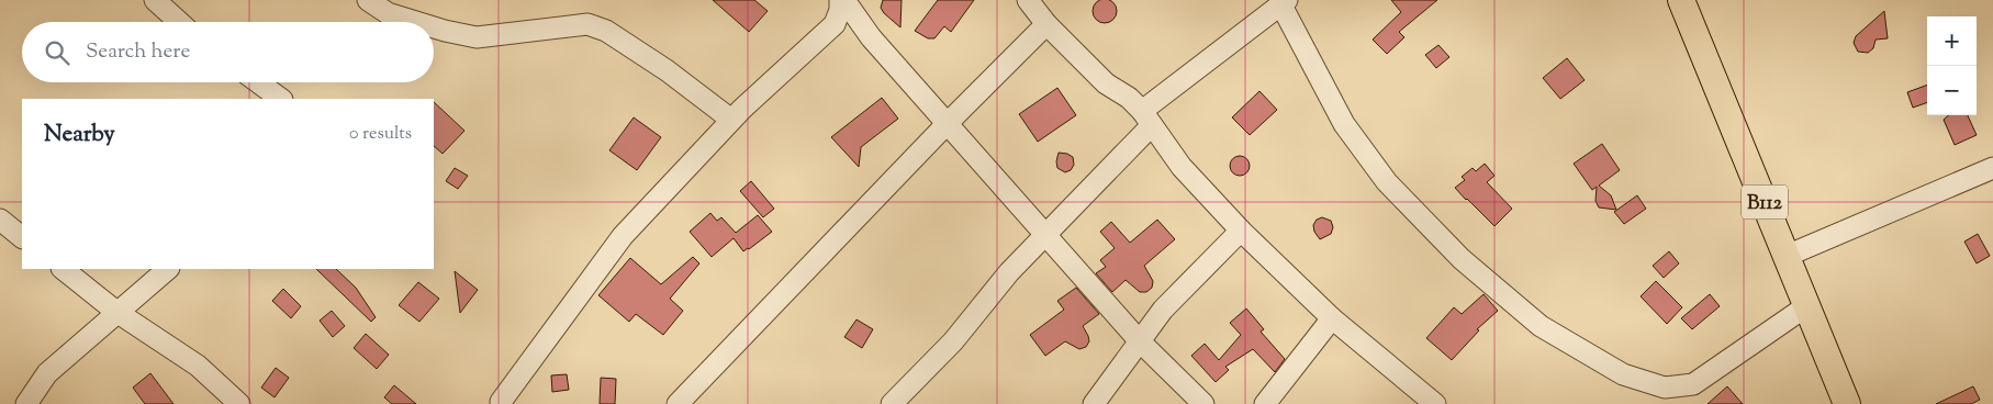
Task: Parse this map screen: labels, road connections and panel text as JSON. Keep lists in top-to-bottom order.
{
  "streets": {
    "main road": ["B112"]
  },
  "page": {
    "map_buttons": ["+", "−"],
    "search": "Search here",
    "heading": ["Nearby", "0 results"]
  }
}
